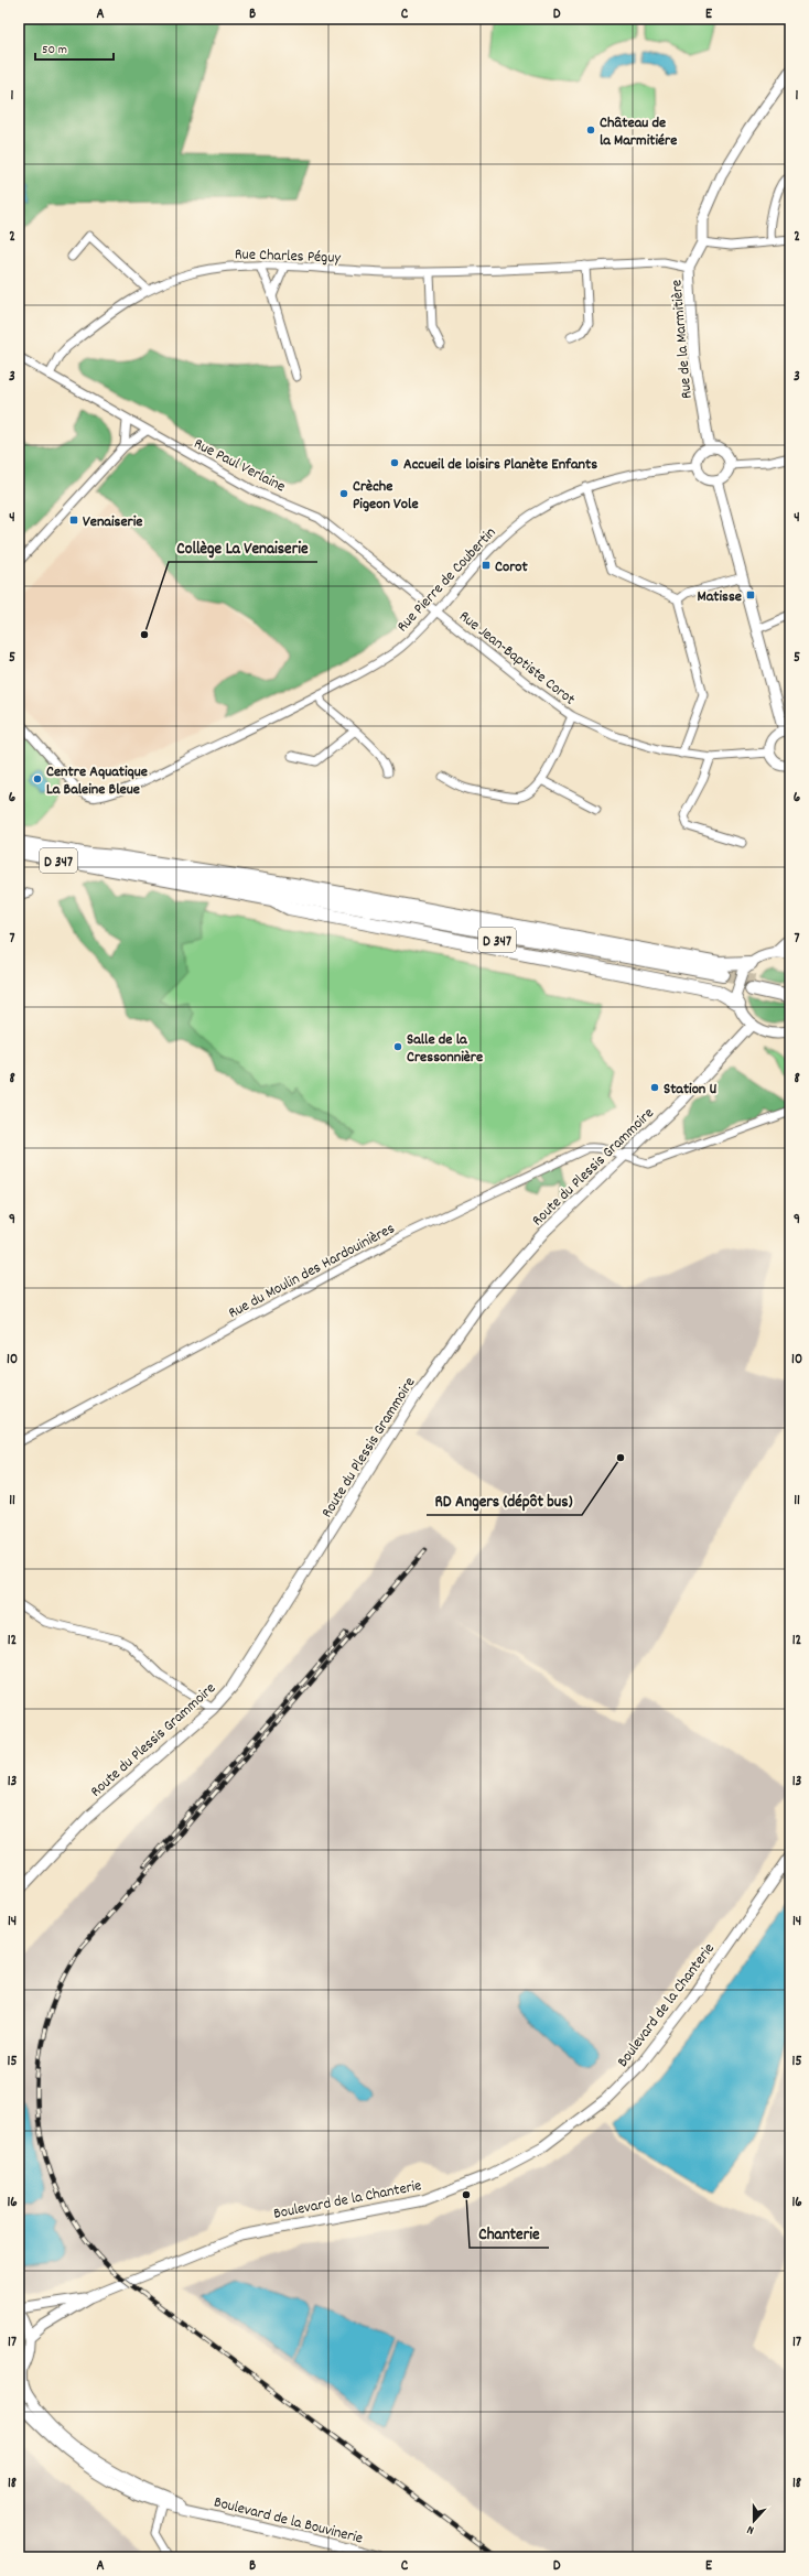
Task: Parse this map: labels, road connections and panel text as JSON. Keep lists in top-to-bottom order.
{
  "streets": {
    "main road": ["D 347"],
    "street": [
      "Rue Charles Péguy",
      "Rue de la Marmitière",
      "Rue Paul Verlaine",
      "Rue Pierre de Coubertin",
      "Rue Jean-Baptiste Corot",
      "Route du Plessis Grammoire",
      "Rue du Moulin des Hardouinières",
      "Boulevard de la Chanterie",
      "Boulevard de la Bouvinerie"
    ]
  },
  "crossings": [
    ["Rue Charles Péguy", "Rue de la Marmitière"],
    ["Rue Charles Péguy", "Rue Paul Verlaine"],
    ["Rue de la Marmitière", "Rue Pierre de Coubertin"],
    ["Rue Paul Verlaine", "Rue Pierre de Coubertin"],
    ["Rue Paul Verlaine", "Rue Jean-Baptiste Corot"],
    ["Rue Pierre de Coubertin", "Rue Jean-Baptiste Corot"],
    ["Route du Plessis Grammoire", "Rue du Moulin des Hardouinières"],
    ["Boulevard de la Chanterie", "Boulevard de la Bouvinerie"]
  ],
  "places": {
    "other": [
      "Château de la Marmitiére",
      "Accueil de loisirs Planète Enfants",
      "Crèche Pigeon Vole",
      "Collège La Venaiserie",
      "Centre Aquatique La Baleine Bleue",
      "Salle de la Cressonnière",
      "Station U",
      "RD Angers (dépôt bus)",
      "Chanterie"
    ],
    "transit": ["Venaiserie", "Corot", "Matisse"]
  },
  "scale_bar": "50 m",
  "north": "bottom",
  "grid": {
    "columns": [
      "A",
      "B",
      "C",
      "D",
      "E"
    ],
    "rows": [
      "1",
      "2",
      "3",
      "4",
      "5",
      "6",
      "7",
      "8",
      "9",
      "10",
      "11",
      "12",
      "13",
      "14",
      "15",
      "16",
      "17",
      "18"
    ]
  }
}
